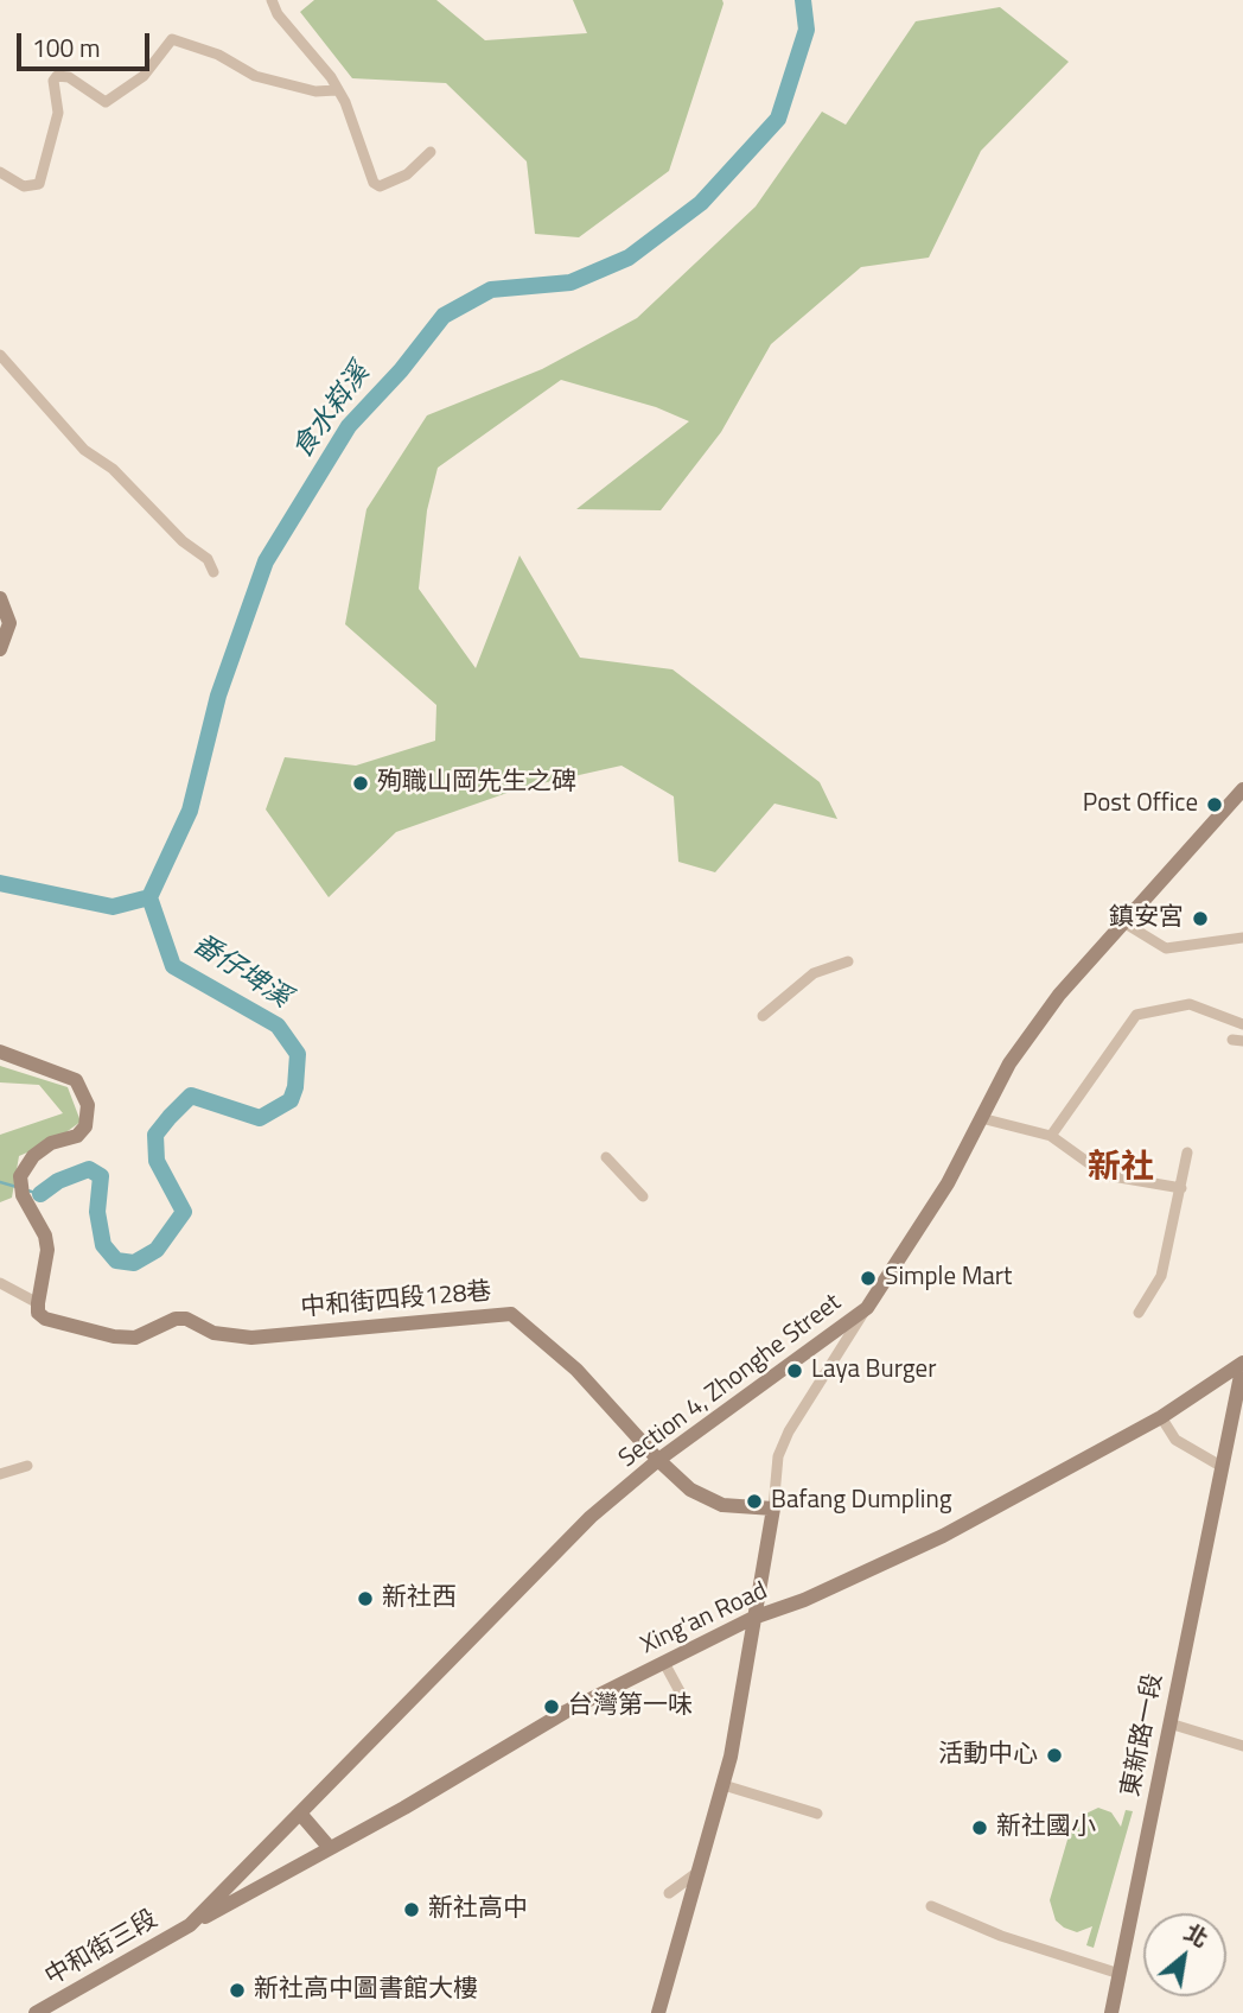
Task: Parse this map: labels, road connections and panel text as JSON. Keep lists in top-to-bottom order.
{
  "streets": {
    "street": [
      "中和街四段128巷",
      "Section 4, Zhonghe Street",
      "Xing'an Road",
      "東新路一段",
      "中和街三段"
    ]
  },
  "crossings": [
    ["中和街四段128巷", "Section 4, Zhonghe Street"],
    ["Section 4, Zhonghe Street", "Xing'an Road"],
    ["Section 4, Zhonghe Street", "中和街三段"],
    ["Xing'an Road", "東新路一段"],
    ["Xing'an Road", "中和街三段"]
  ],
  "districts": ["新社"],
  "water": ["食水嵙溪", "番仔埤溪"],
  "places": [
    "殉職山岡先生之碑",
    "Post Office",
    "鎮安宮",
    "Simple Mart",
    "Laya Burger",
    "Bafang Dumpling",
    "新社西",
    "台灣第一味",
    "活動中心",
    "新社國小",
    "新社高中",
    "新社高中圖書館大樓"
  ],
  "scale_bar": "100 m",
  "north": "top right"
}
